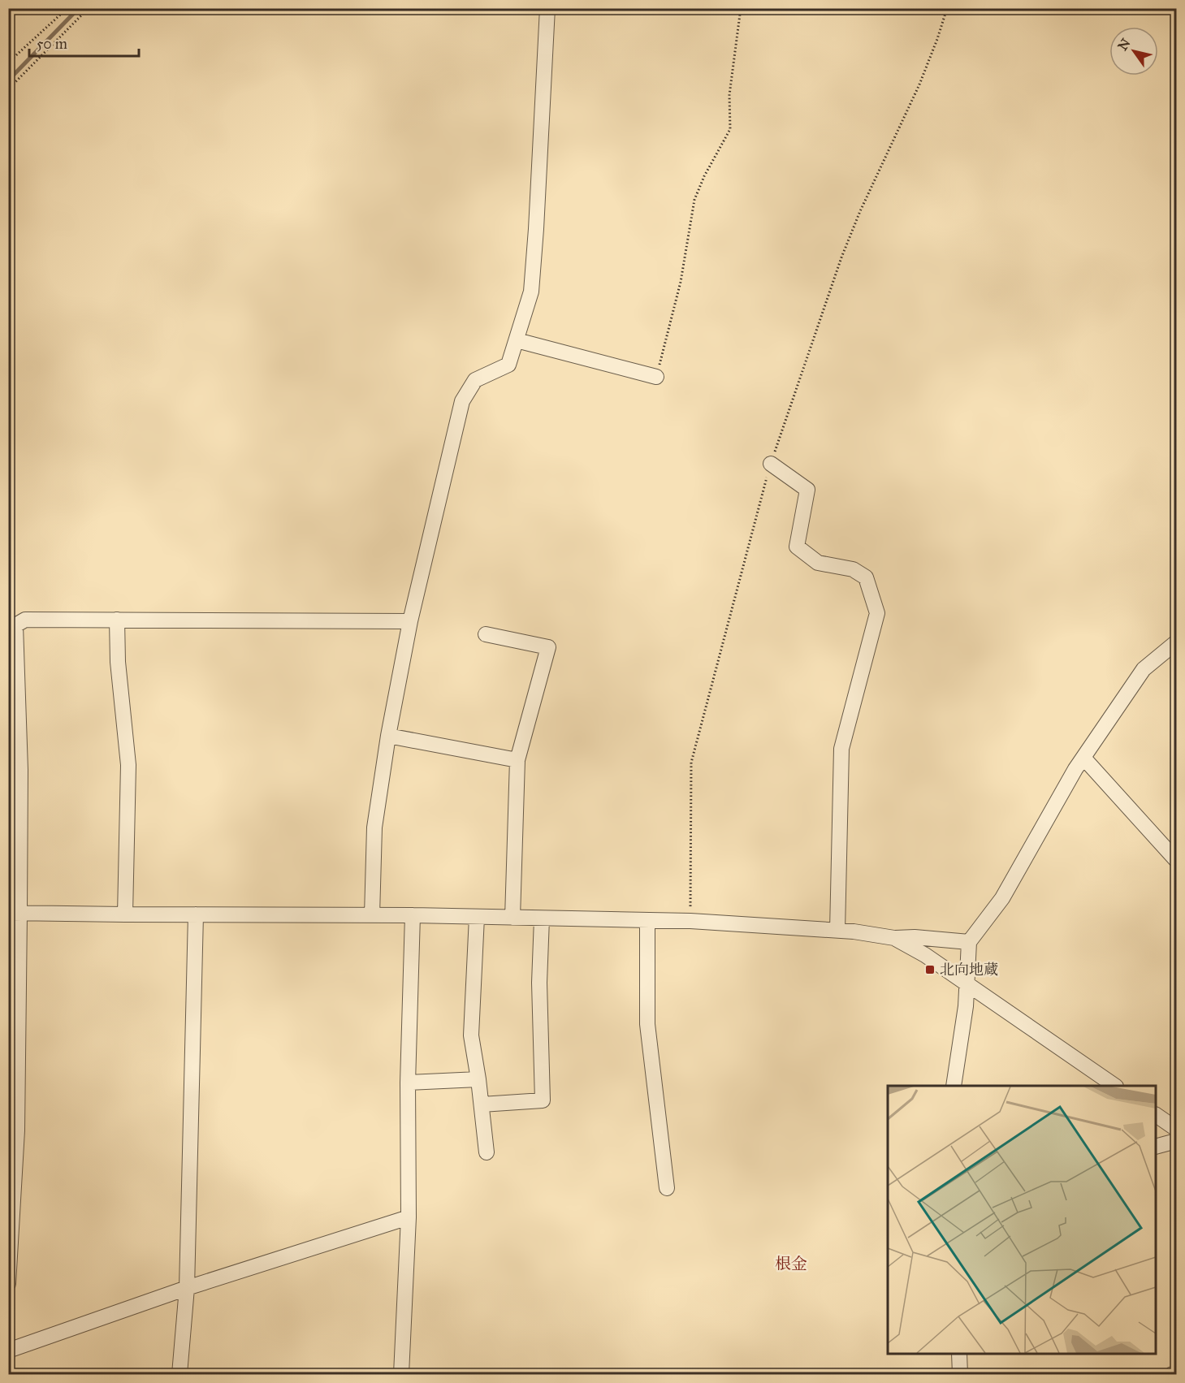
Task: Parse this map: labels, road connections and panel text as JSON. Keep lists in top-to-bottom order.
{
  "districts": ["根金"],
  "places": {
    "transit": ["北向地蔵"]
  },
  "scale_bar": "50 m",
  "north": "top left"
}
